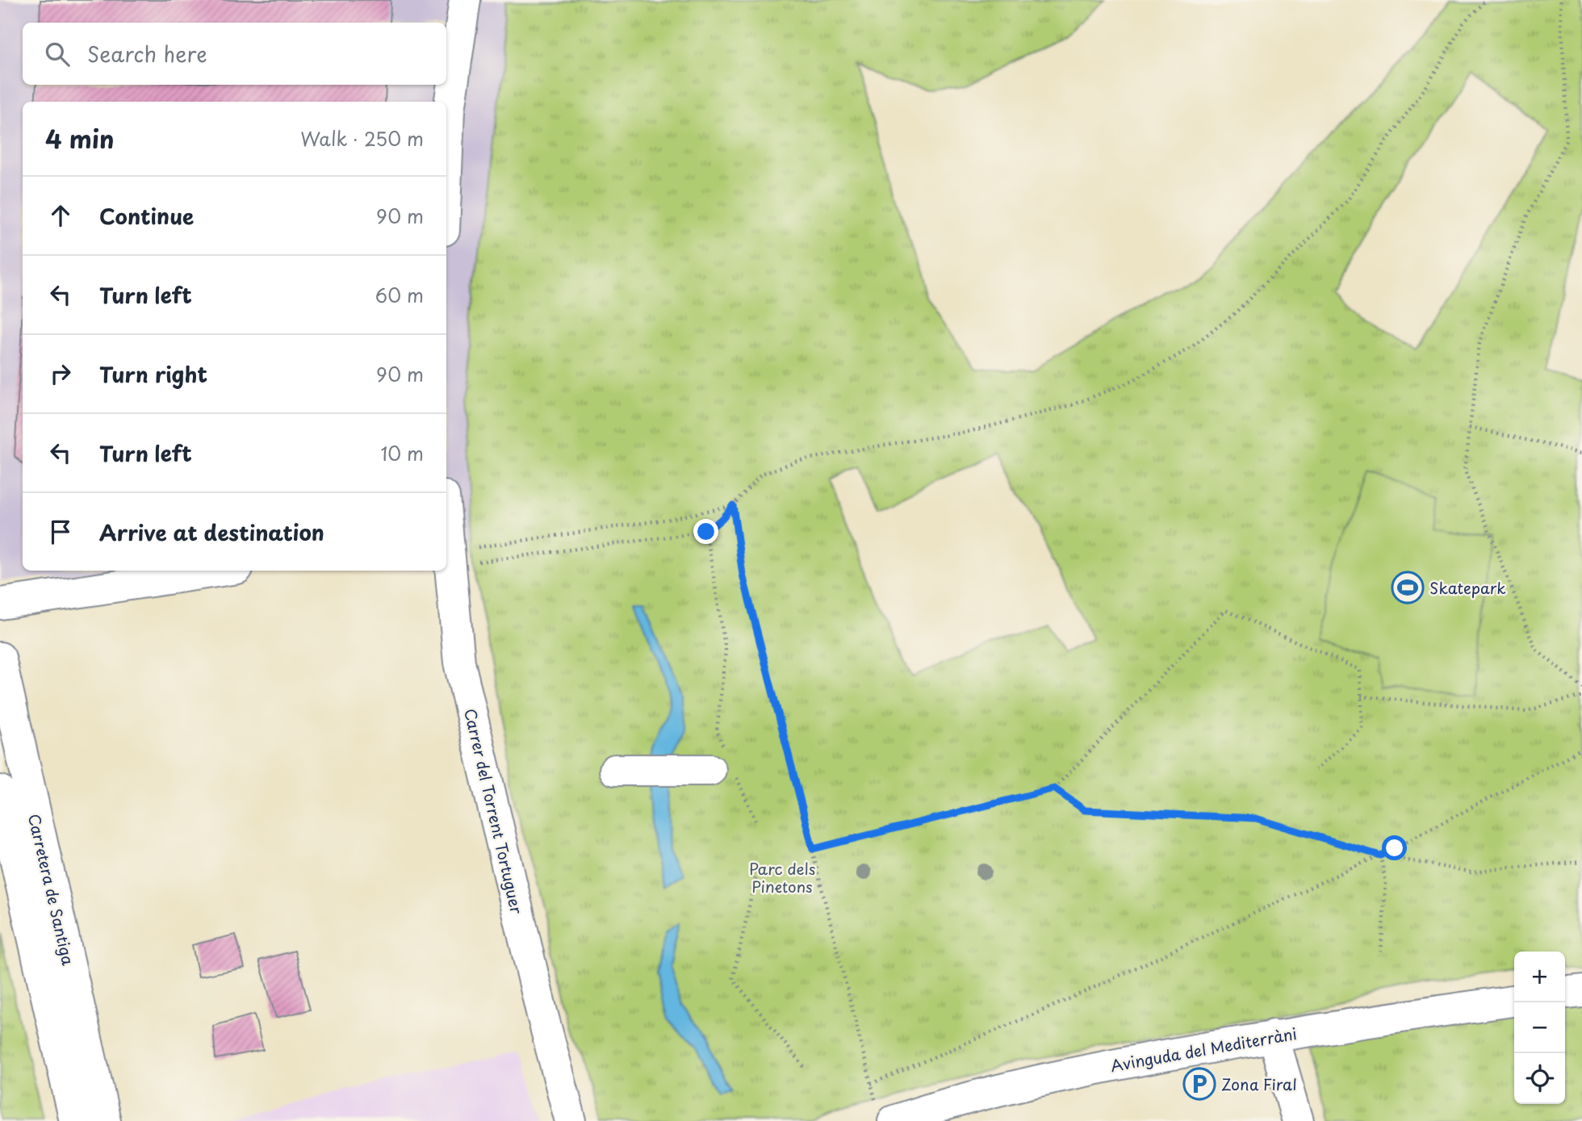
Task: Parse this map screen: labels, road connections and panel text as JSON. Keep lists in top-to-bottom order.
{
  "streets": {
    "street": ["Carrer del Torrent Tortuguer", "Carretera de Santiga", "Avinguda del Mediterràni"]
  },
  "parks": ["Parc dels Pinetons"],
  "places": {
    "sports": ["Skatepark"],
    "parking": ["Zona Firal"]
  },
  "page": {
    "search": "Search here",
    "heading": ["4 min", "Walk · 250 m"],
    "list": [
      ["Continue", "90 m"],
      ["Turn left", "60 m"],
      ["Turn right", "90 m"],
      ["Turn left", "10 m"],
      "Arrive at destination"
    ],
    "map_buttons": ["+", "−"]
  }
}
